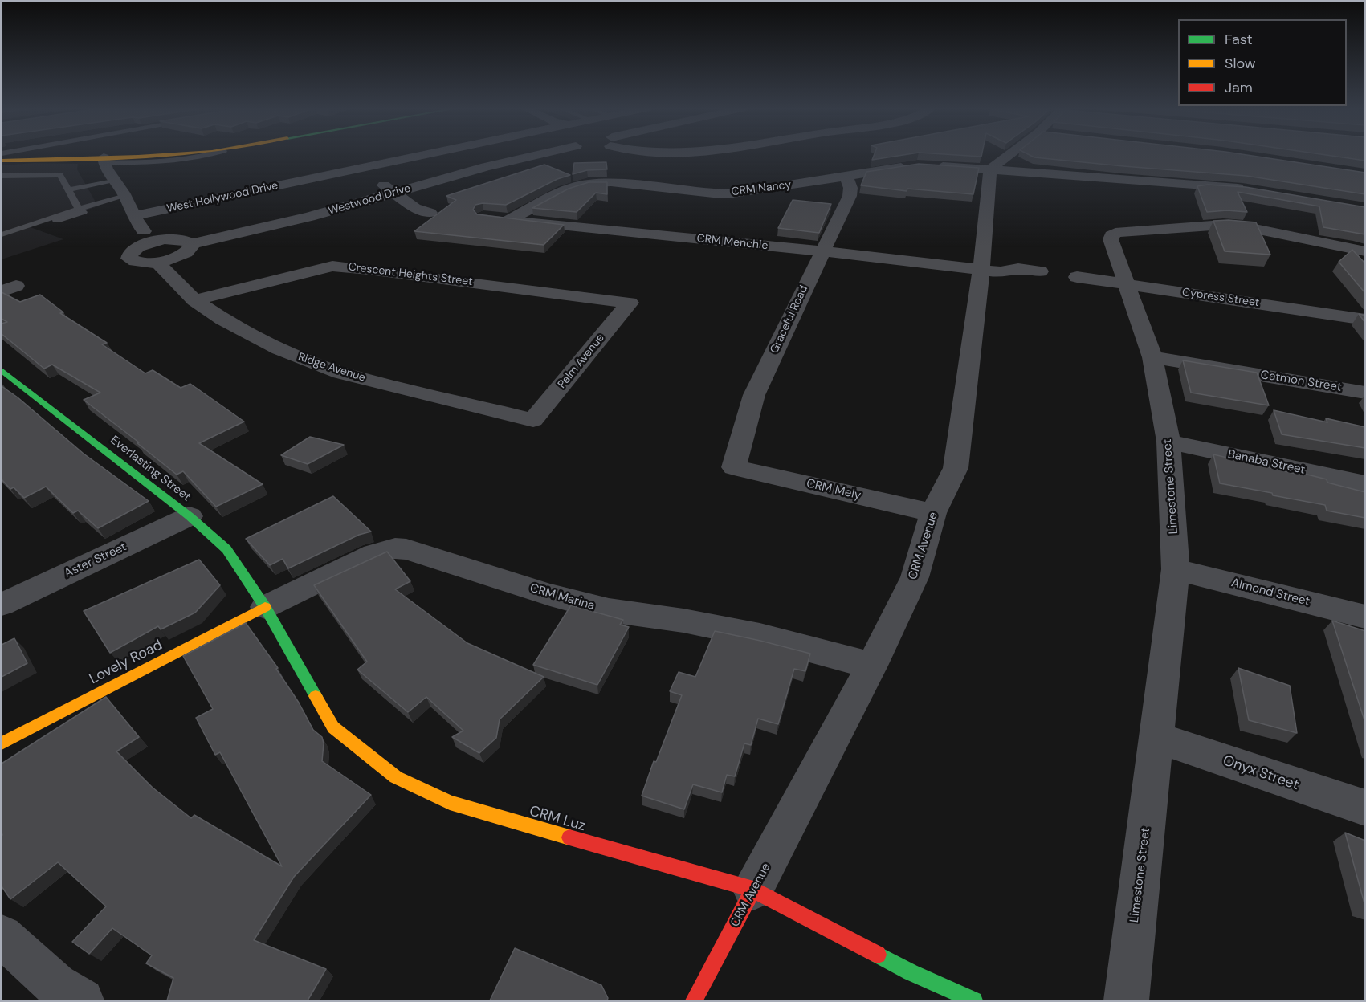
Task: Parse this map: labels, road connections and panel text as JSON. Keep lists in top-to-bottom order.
{
  "streets": {
    "main road": [
      "Everlasting Street",
      "CRM Avenue",
      "Lovely Road",
      "CRM Luz"
    ],
    "street": [
      "CRM Nancy",
      "West Hollywood Drive",
      "Westwood Drive",
      "CRM Menchie",
      "Crescent Heights Street",
      "Cypress Street",
      "Graceful Road",
      "Palm Avenue",
      "Ridge Avenue",
      "Catmon Street",
      "Banaba Street",
      "Limestone Street",
      "CRM Mely",
      "Aster Street",
      "Almond Street",
      "CRM Marina",
      "Onyx Street"
    ]
  },
  "crossings": [
    ["CRM Nancy", "CRM Menchie"],
    ["CRM Nancy", "Graceful Road"],
    ["CRM Menchie", "Graceful Road"],
    ["CRM Menchie", "CRM Avenue"],
    ["Crescent Heights Street", "Palm Avenue"],
    ["Crescent Heights Street", "Ridge Avenue"],
    ["Cypress Street", "Limestone Street"],
    ["Graceful Road", "CRM Mely"],
    ["Palm Avenue", "Ridge Avenue"],
    ["Catmon Street", "Limestone Street"],
    ["Banaba Street", "Limestone Street"],
    ["Everlasting Street", "Aster Street"],
    ["Everlasting Street", "CRM Marina"],
    ["Everlasting Street", "Lovely Road"],
    ["Everlasting Street", "CRM Luz"],
    ["Limestone Street", "Almond Street"],
    ["Limestone Street", "Onyx Street"],
    ["CRM Mely", "CRM Avenue"],
    ["CRM Avenue", "CRM Marina"],
    ["CRM Avenue", "CRM Luz"],
    ["CRM Marina", "Lovely Road"],
    ["CRM Marina", "CRM Luz"],
    ["Lovely Road", "CRM Luz"]
  ],
  "legend": ["Fast", "Slow", "Jam"]
}
